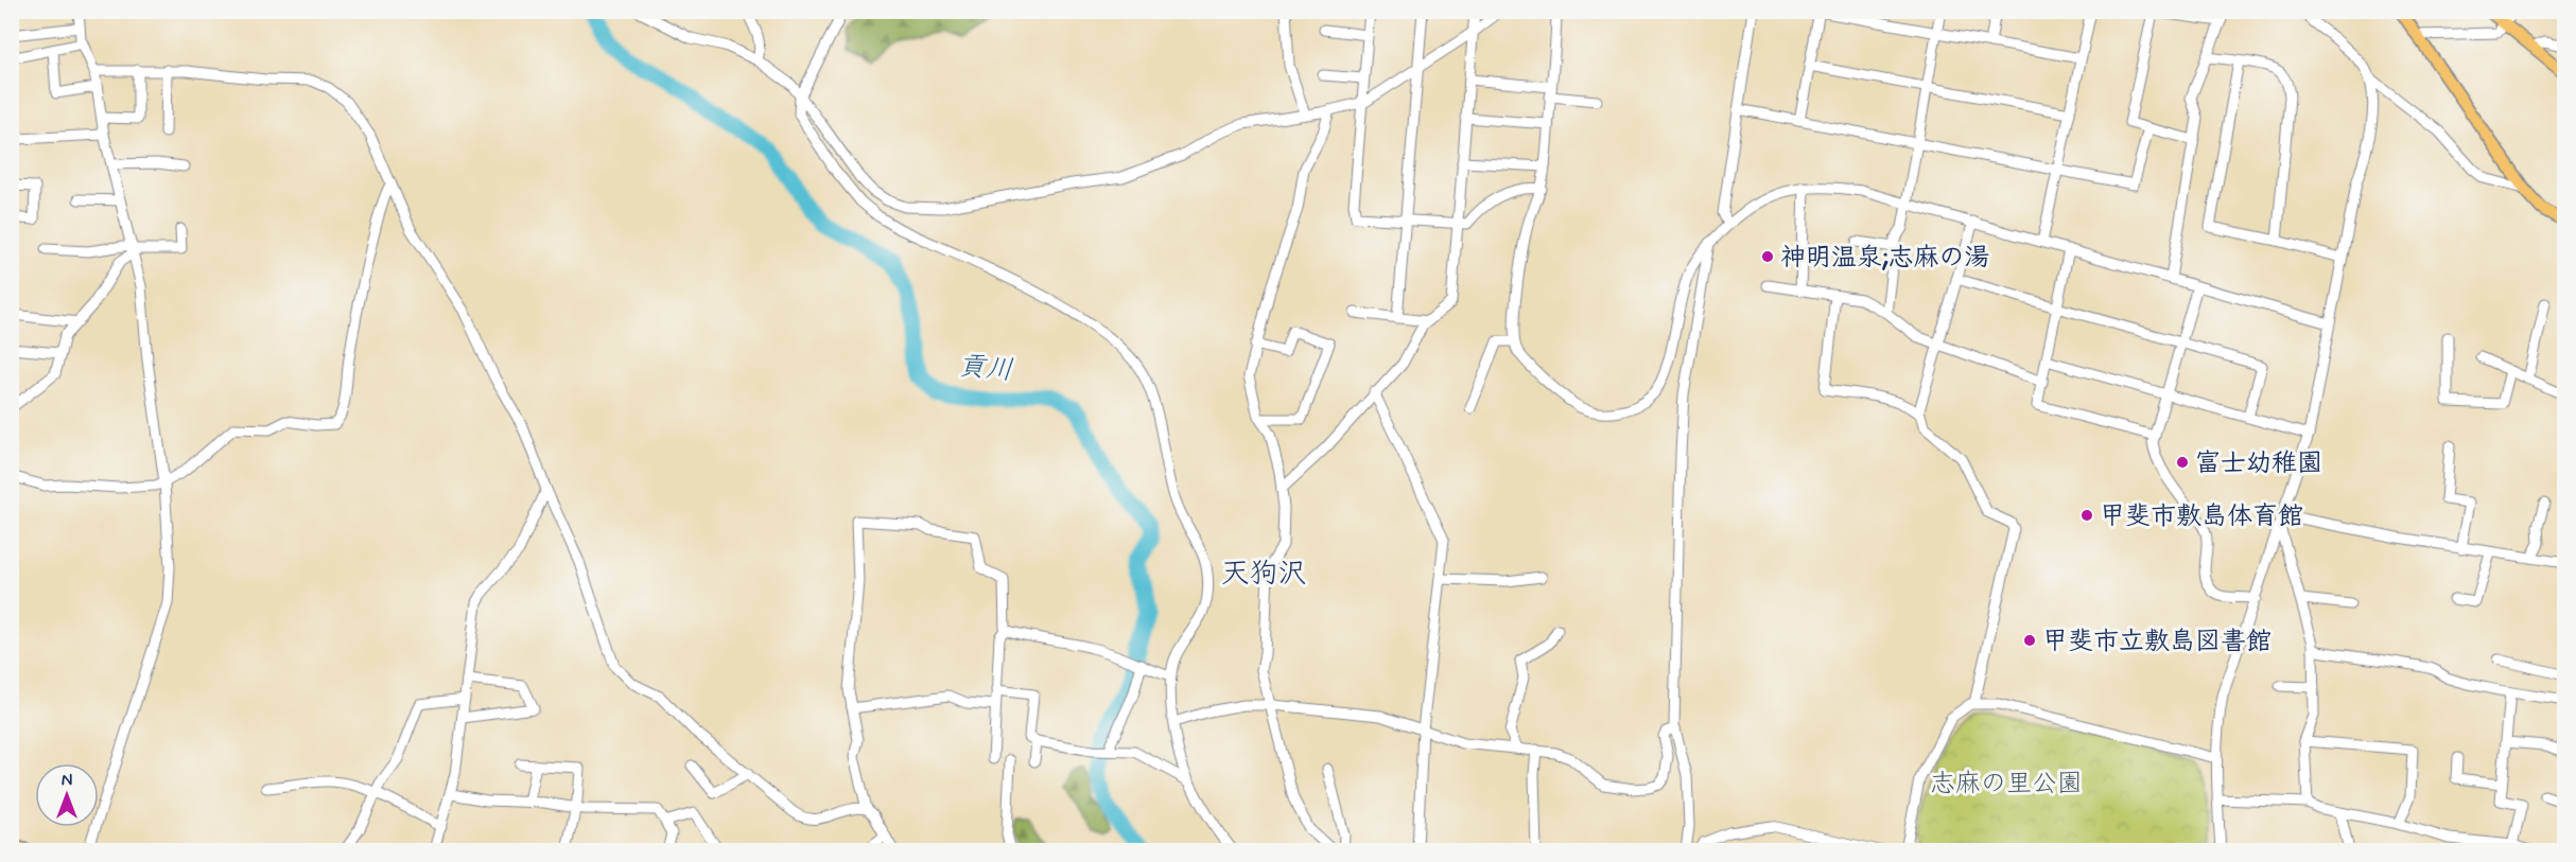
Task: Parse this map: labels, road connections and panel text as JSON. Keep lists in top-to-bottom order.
{
  "districts": ["天狗沢"],
  "water": ["貢川"],
  "parks": ["志麻の里公園"],
  "places": [
    "神明温泉;志麻の湯",
    "富士幼稚園",
    "甲斐市敷島体育館",
    "甲斐市立敷島図書館"
  ],
  "north": "top"
}
